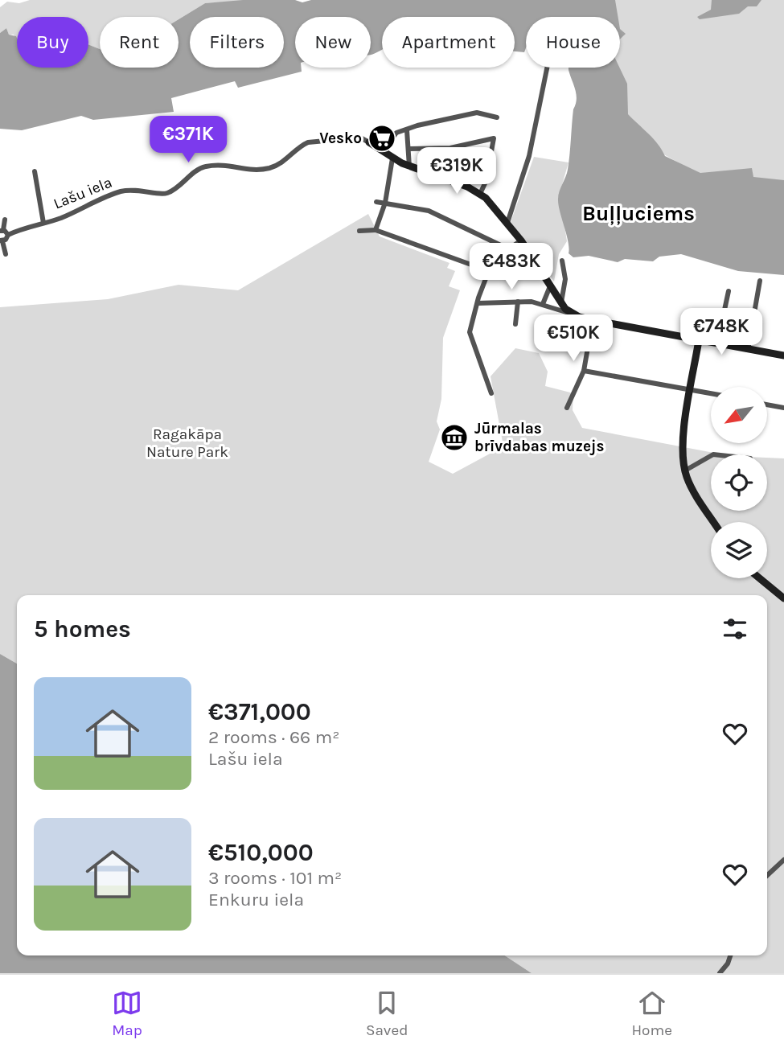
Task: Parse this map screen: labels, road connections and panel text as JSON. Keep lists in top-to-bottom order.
{
  "streets": {
    "street": ["Lašu iela"]
  },
  "districts": ["Buļļuciems"],
  "parks": ["Ragakāpa Nature Park"],
  "places": {
    "supermarket": ["Vesko"],
    "museum": ["Jūrmalas brīvdabas muzejs"]
  },
  "north": "bottom left",
  "page": {
    "chip": [
      "Buy",
      "Rent",
      "Filters",
      "New",
      "Apartment",
      "House"
    ],
    "price": [
      "€371K",
      "€319K",
      "€483K",
      "€748K",
      "€510K"
    ],
    "heading": "5 homes",
    "list": [
      {
        "name": "€371,000",
        "note": "2 rooms · 66 m² · Lašu iela"
      },
      {
        "name": "€510,000",
        "note": "3 rooms · 101 m² · Enkuru iela"
      }
    ],
    "tabs": ["Map", "Saved", "Home"]
  }
}
